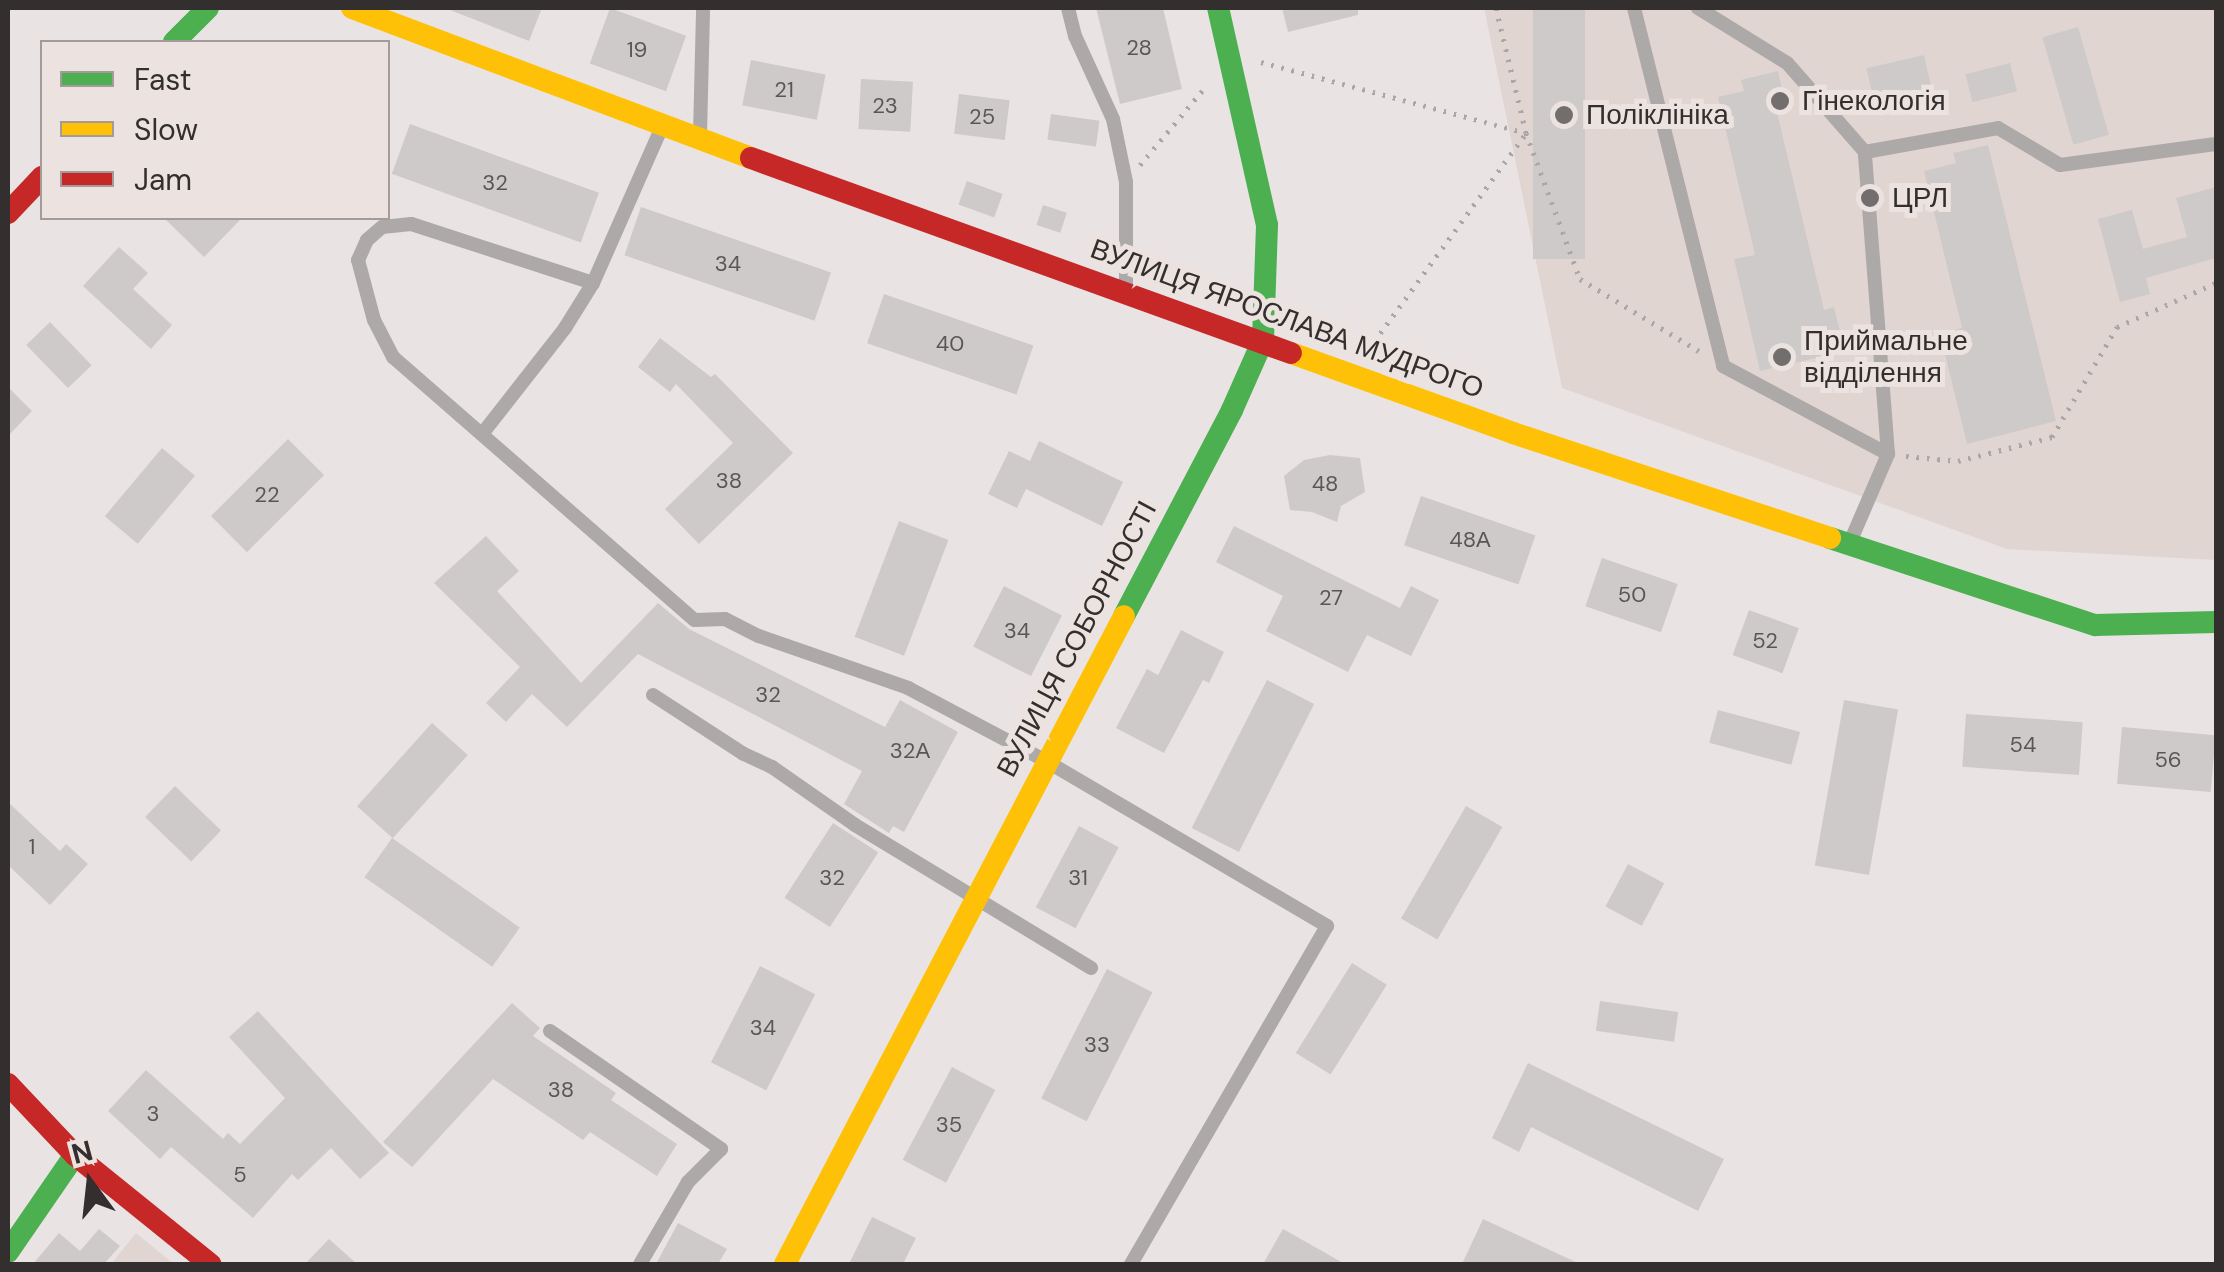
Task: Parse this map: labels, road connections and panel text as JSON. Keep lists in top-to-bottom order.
{
  "streets": {
    "street": ["ВУЛИЦЯ ЯРОСЛАВА МУДРОГО", "ВУЛИЦЯ СОБОРНОСТІ"]
  },
  "crossings": [
    ["ВУЛИЦЯ ЯРОСЛАВА МУДРОГО", "ВУЛИЦЯ СОБОРНОСТІ"]
  ],
  "places": [
    "Гінекологія",
    "Поліклініка",
    "ЦРЛ",
    "Приймальне відділення"
  ],
  "house_numbers": [
    "28",
    "19",
    "21",
    "23",
    "25",
    "32",
    "34",
    "40",
    "38",
    "48",
    "22",
    "48А",
    "50",
    "27",
    "34",
    "52",
    "32",
    "54",
    "32А",
    "56",
    "1",
    "32",
    "31",
    "34",
    "33",
    "38",
    "3",
    "35",
    "5"
  ],
  "legend": ["Fast", "Slow", "Jam"],
  "north": "top"
}
